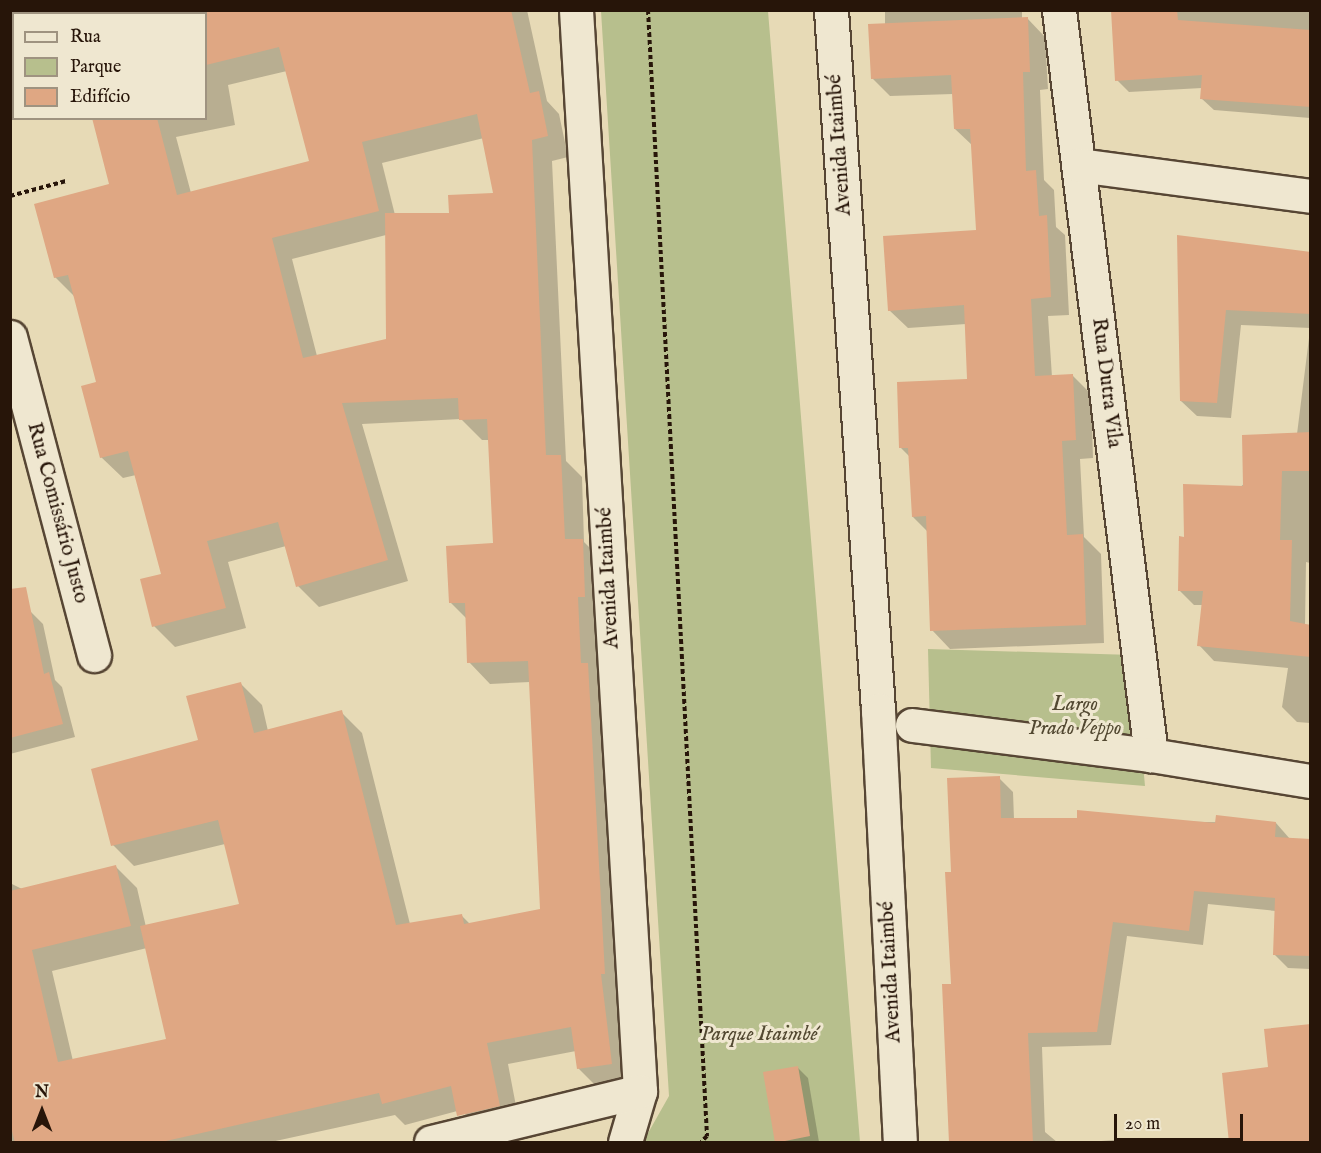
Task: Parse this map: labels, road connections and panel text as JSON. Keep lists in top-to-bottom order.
{
  "streets": {
    "street": ["Avenida Itaimbé", "Rua Dutra Vila", "Rua Comissário Justo"]
  },
  "parks": ["Largo Prado Veppo", "Parque Itaimbé"],
  "legend": ["Rua", "Parque", "Edifício"],
  "scale_bar": "20 m",
  "north": "top"
}
